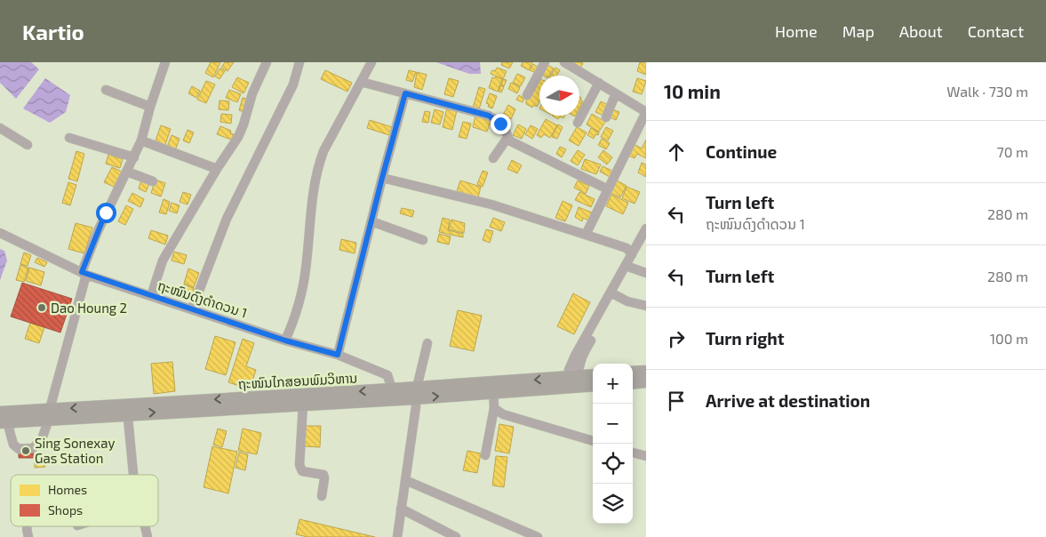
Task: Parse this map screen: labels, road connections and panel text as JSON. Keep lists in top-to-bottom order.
{
  "streets": {
    "highway": ["ຖະໜົນໄກສອນພົມວິຫານ"],
    "street": ["ຖະໜົນດົງດຳດວນ 1"]
  },
  "crossings": [
    ["ຖະໜົນດົງດຳດວນ 1", "ຖະໜົນໄກສອນພົມວິຫານ"]
  ],
  "places": ["Dao Houng 2", "Sing Sonexay Gas Station"],
  "legend": ["Homes", "Shops"],
  "north": "right",
  "page": {
    "header": "Kartio",
    "nav": [
      "Home",
      "Map",
      "About",
      "Contact"
    ],
    "heading": ["10 min", "Walk · 730 m"],
    "list": [
      ["Continue", "70 m"],
      ["Turn left", "ຖະໜົນດົງດຳດວນ 1", "280 m"],
      ["Turn left", "280 m"],
      ["Turn right", "100 m"],
      "Arrive at destination"
    ],
    "map_buttons": ["+", "−"]
  }
}
